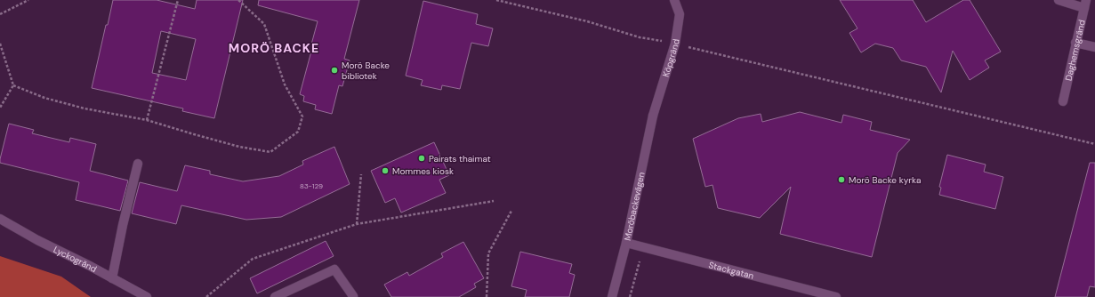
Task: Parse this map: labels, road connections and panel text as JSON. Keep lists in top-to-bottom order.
{
  "streets": {
    "street": [
      "Daghemsgränd",
      "Köpgränd",
      "Moröbackevägen",
      "Lyckogränd",
      "Stackgatan"
    ]
  },
  "crossings": [
    ["Köpgränd", "Moröbackevägen"],
    ["Moröbackevägen", "Stackgatan"]
  ],
  "districts": ["MORÖ BACKE"],
  "places": [
    "Morö Backe bibliotek",
    "Pairats thaimat",
    "Mommes kiosk",
    "Morö Backe kyrka"
  ],
  "house_numbers": ["83-129"]
}
